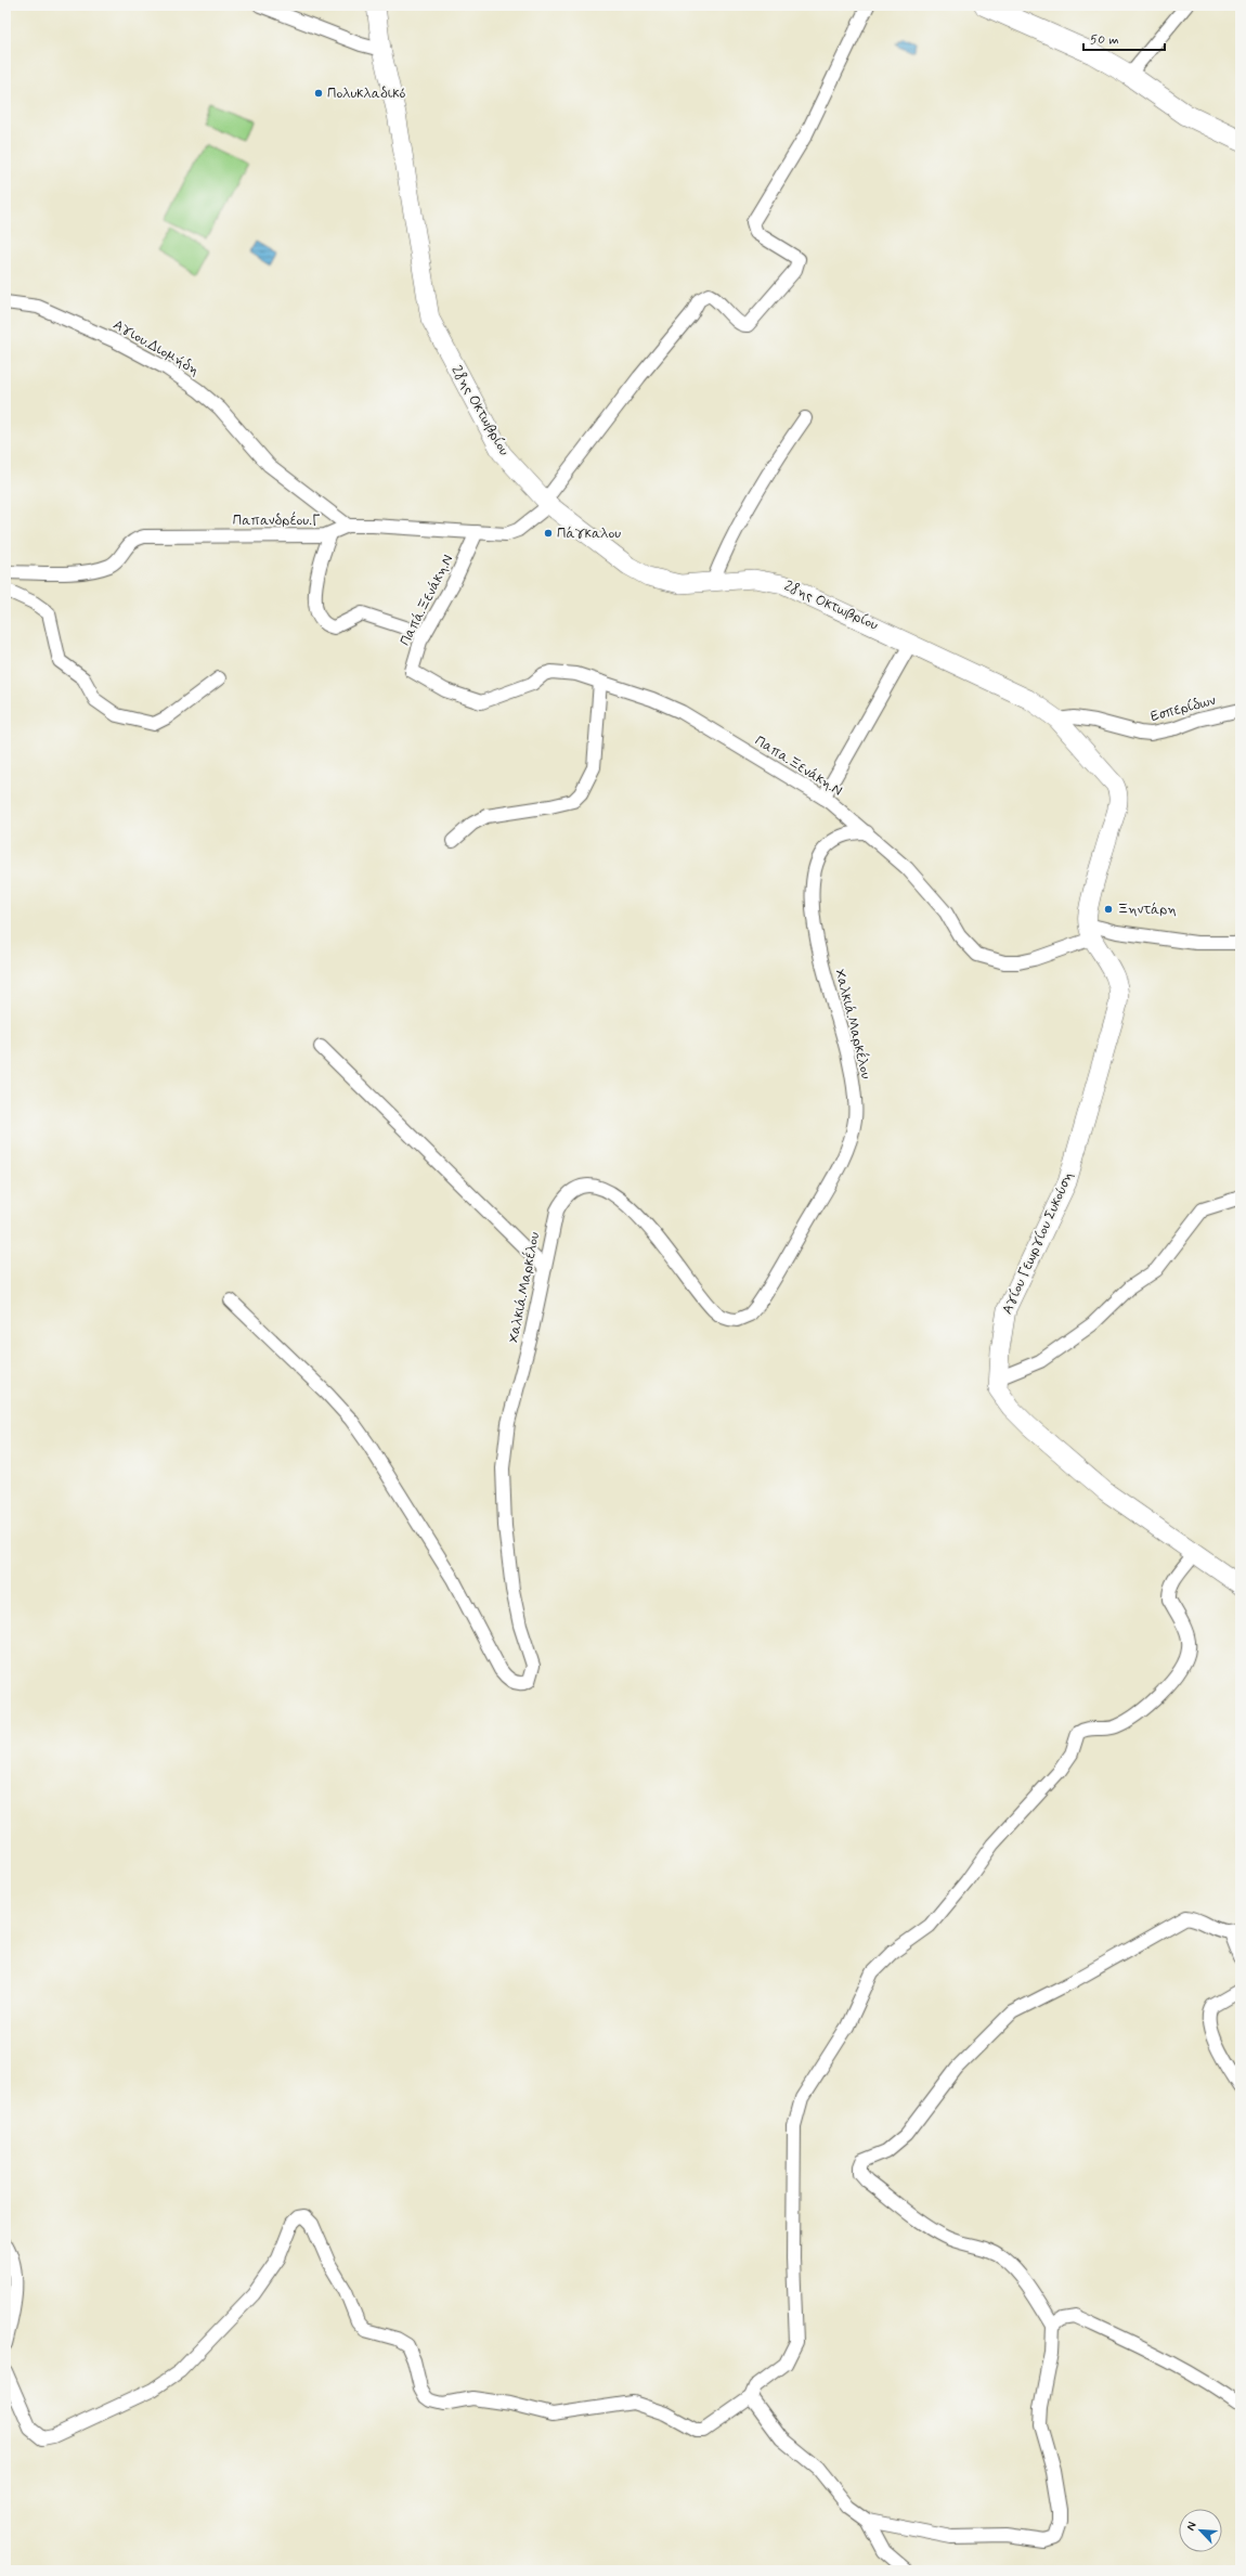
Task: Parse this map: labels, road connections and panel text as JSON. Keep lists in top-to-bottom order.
{
  "streets": {
    "main road": ["28ης Οκτωβρίου", "Αγίου Γεωργίου Συκούση"],
    "street": [
      "Αγιου.Διομήδη",
      "Παπανδρέου.Γ",
      "Παπά.Ξενάκη.Ν",
      "Εσπερίδων",
      "Παπα.Ξενάκη.Ν",
      "Χαλκιά.Μαρκέλου"
    ]
  },
  "crossings": [
    ["Αγιου.Διομήδη", "Παπανδρέου.Γ"],
    ["28ης Οκτωβρίου", "Παπανδρέου.Γ"],
    ["28ης Οκτωβρίου", "Εσπερίδων"],
    ["Παπανδρέου.Γ", "Παπά.Ξενάκη.Ν"],
    ["Παπά.Ξενάκη.Ν", "Παπα.Ξενάκη.Ν"],
    ["Παπα.Ξενάκη.Ν", "Χαλκιά.Μαρκέλου"],
    ["Παπα.Ξενάκη.Ν", "Αγίου Γεωργίου Συκούση"]
  ],
  "places": ["Πολυκλαδικό", "Πάγκαλου", "Ξηντάρη"],
  "scale_bar": "50 m",
  "north": "top left"
}
